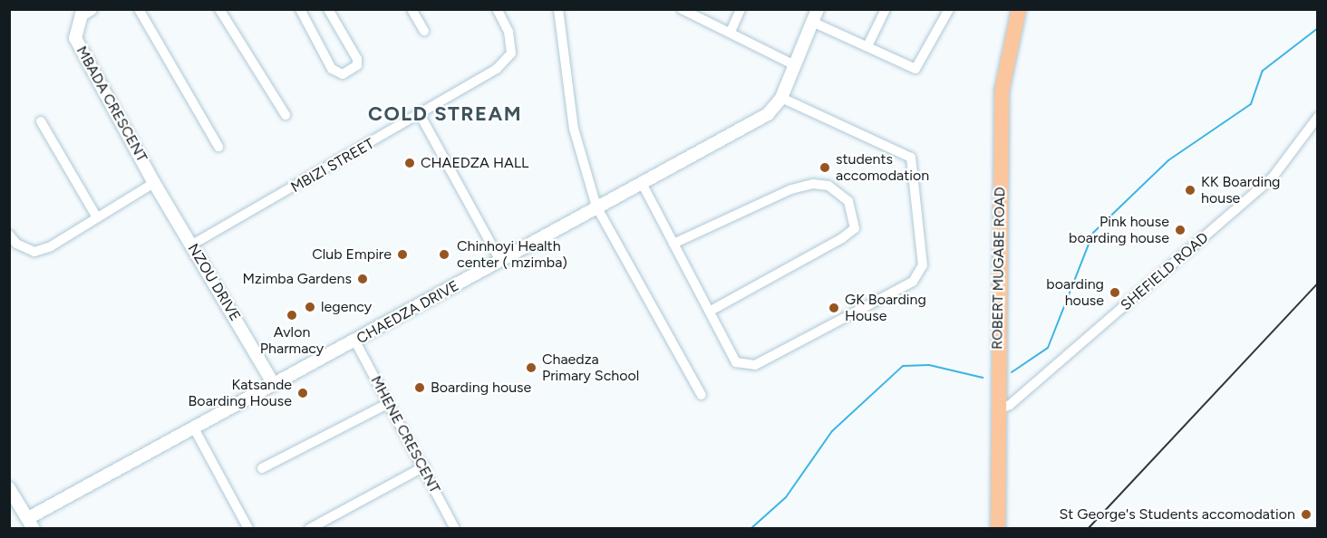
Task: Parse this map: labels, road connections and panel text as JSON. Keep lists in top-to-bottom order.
{
  "streets": {
    "main road": ["ROBERT MUGABE ROAD"],
    "street": [
      "MBADA CRESCENT",
      "MBIZI STREET",
      "SHEFIELD ROAD",
      "NZOU DRIVE",
      "CHAEDZA DRIVE",
      "MHENE CRESCENT"
    ]
  },
  "crossings": [
    ["MBADA CRESCENT", "NZOU DRIVE"],
    ["MBIZI STREET", "NZOU DRIVE"],
    ["ROBERT MUGABE ROAD", "SHEFIELD ROAD"],
    ["NZOU DRIVE", "CHAEDZA DRIVE"],
    ["CHAEDZA DRIVE", "MHENE CRESCENT"]
  ],
  "districts": ["COLD STREAM"],
  "places": [
    "CHAEDZA HALL",
    "students accomodation",
    "KK Boarding house",
    "Pink house boarding house",
    "Club Empire",
    "Chinhoyi Health center ( mzimba)",
    "Mzimba Gardens",
    "boarding house",
    "legency",
    "GK Boarding House",
    "Avlon Pharmacy",
    "Chaedza Primary School",
    "Boarding house",
    "Katsande Boarding House",
    "St George's Students accomodation"
  ]
}
